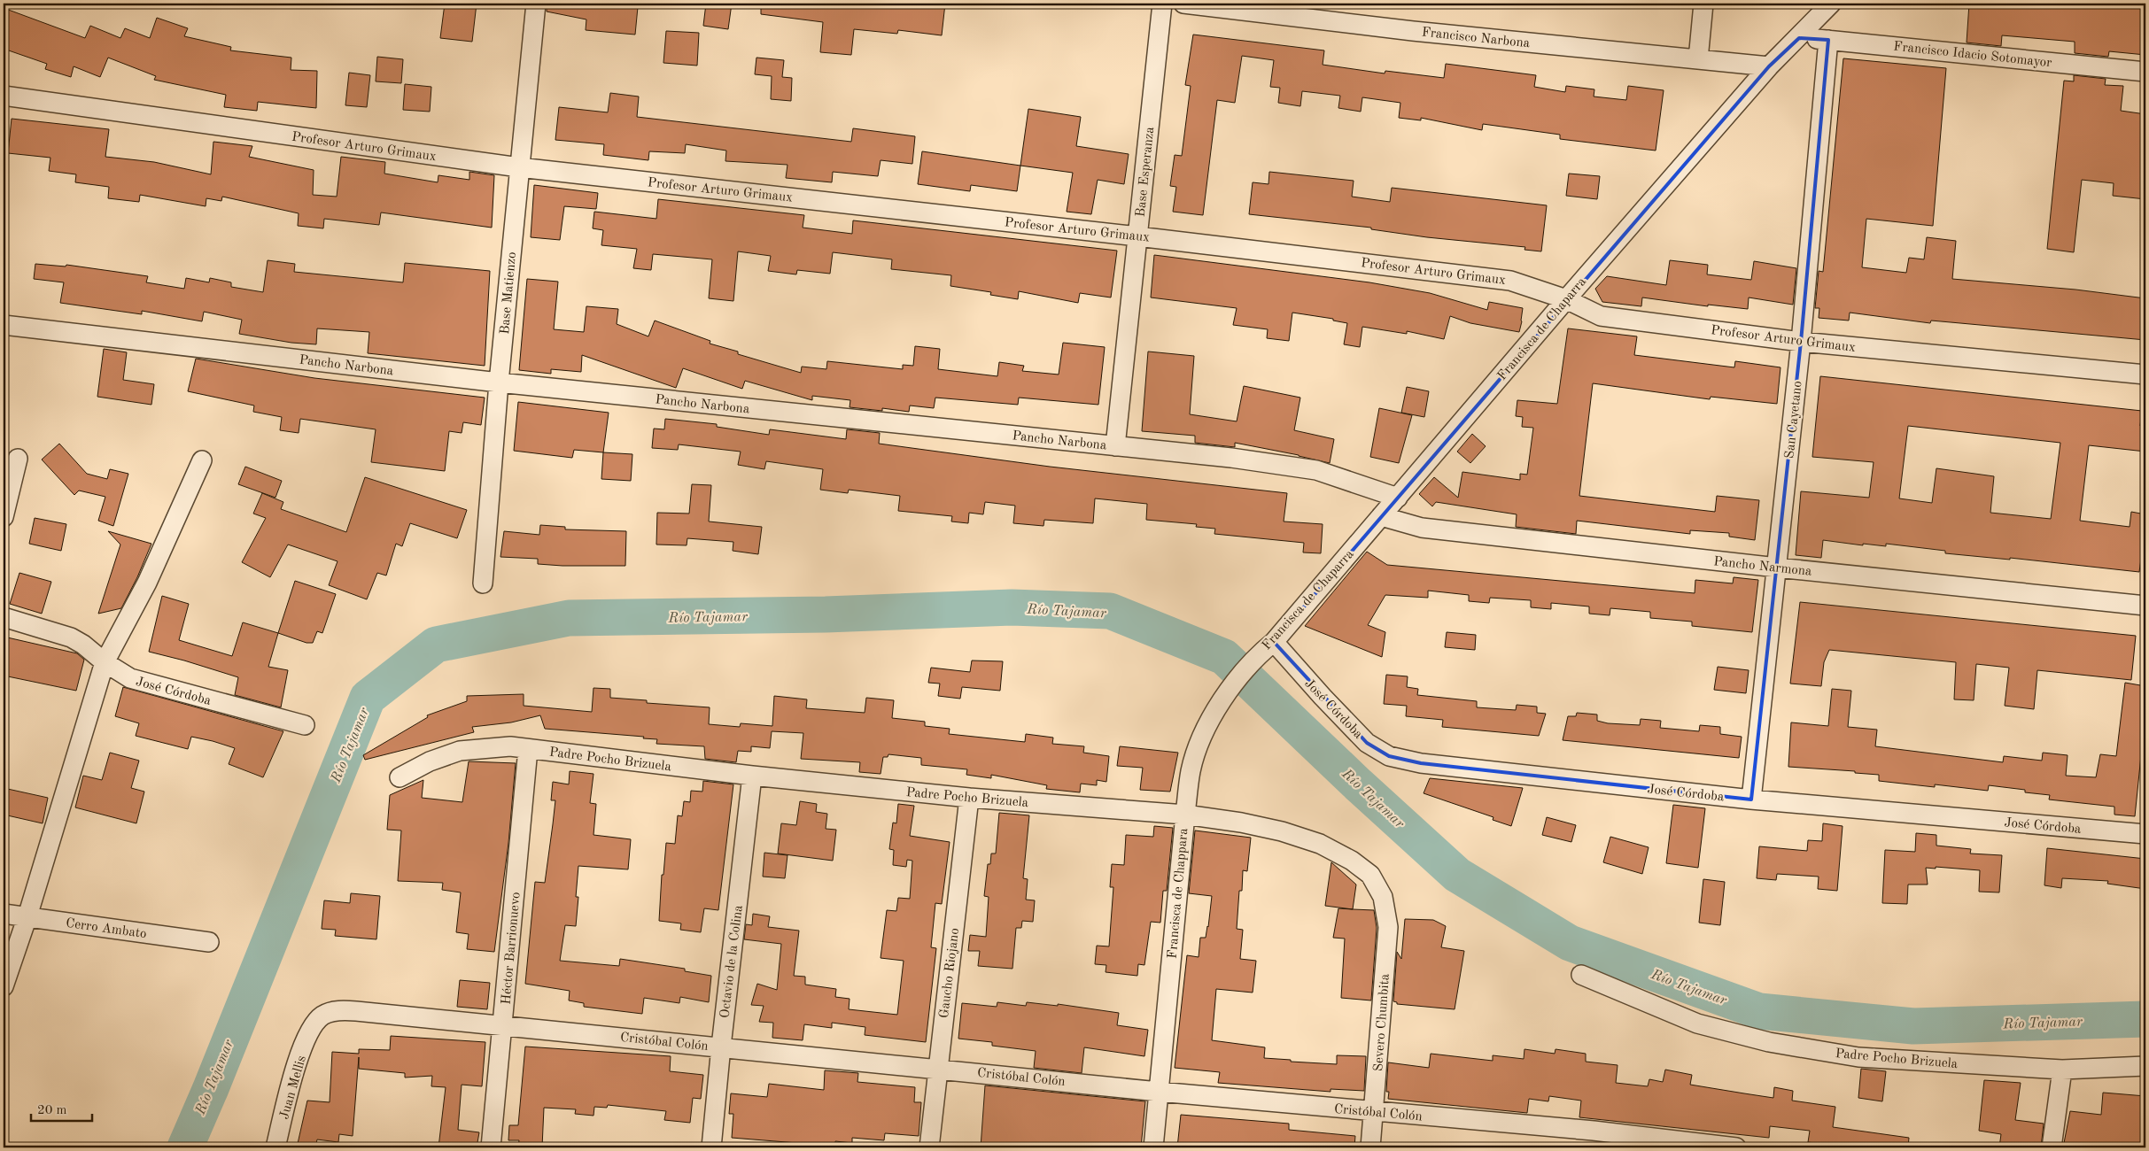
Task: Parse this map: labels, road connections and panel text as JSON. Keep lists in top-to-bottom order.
{
  "streets": {
    "street": [
      "Francisco Narbona",
      "Francisco Idacio Sotomayor",
      "Profesor Arturo Grimaux",
      "Base Esperanza",
      "Base Matienzo",
      "Francisca de Chaparra",
      "Pancho Narbona",
      "San Cayetano",
      "Pancho Narmona",
      "José Córdoba",
      "Padre Pocho Brizuela",
      "Francisca de Chappara",
      "Cerro Ambato",
      "Héctor Barrionuevo",
      "Octavio de la Colina",
      "Gaucho Riojano",
      "Severo Chumbita",
      "Cristóbal Colón",
      "Juan Mellis"
    ]
  },
  "crossings": [
    ["Francisco Narbona", "Francisca de Chaparra"],
    ["Francisco Idacio Sotomayor", "Francisca de Chaparra"],
    ["Francisco Idacio Sotomayor", "San Cayetano"],
    ["Profesor Arturo Grimaux", "Base Esperanza"],
    ["Profesor Arturo Grimaux", "Base Matienzo"],
    ["Profesor Arturo Grimaux", "Francisca de Chaparra"],
    ["Profesor Arturo Grimaux", "San Cayetano"],
    ["Base Esperanza", "Pancho Narbona"],
    ["Base Matienzo", "Pancho Narbona"],
    ["Francisca de Chaparra", "Pancho Narbona"],
    ["Francisca de Chaparra", "Pancho Narmona"],
    ["Francisca de Chaparra", "José Córdoba"],
    ["Francisca de Chaparra", "Francisca de Chappara"],
    ["San Cayetano", "Pancho Narmona"],
    ["San Cayetano", "José Córdoba"],
    ["Padre Pocho Brizuela", "Francisca de Chappara"],
    ["Padre Pocho Brizuela", "Héctor Barrionuevo"],
    ["Padre Pocho Brizuela", "Octavio de la Colina"],
    ["Padre Pocho Brizuela", "Gaucho Riojano"],
    ["Padre Pocho Brizuela", "Severo Chumbita"],
    ["Francisca de Chappara", "Cristóbal Colón"],
    ["Héctor Barrionuevo", "Cristóbal Colón"],
    ["Octavio de la Colina", "Cristóbal Colón"],
    ["Gaucho Riojano", "Cristóbal Colón"],
    ["Severo Chumbita", "Cristóbal Colón"],
    ["Cristóbal Colón", "Juan Mellis"]
  ],
  "water": ["Río Tajamar"],
  "scale_bar": "20 m"
}
